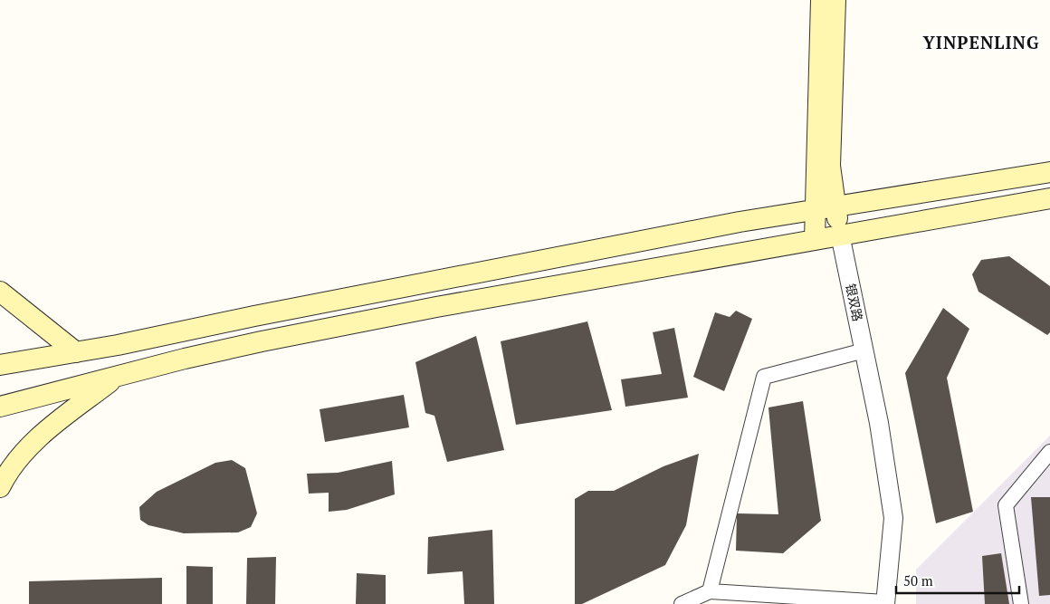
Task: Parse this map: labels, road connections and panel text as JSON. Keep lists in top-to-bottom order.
{
  "streets": {
    "main road": ["银双路"]
  },
  "districts": ["YINPENLING"],
  "scale_bar": "50 m"
}
